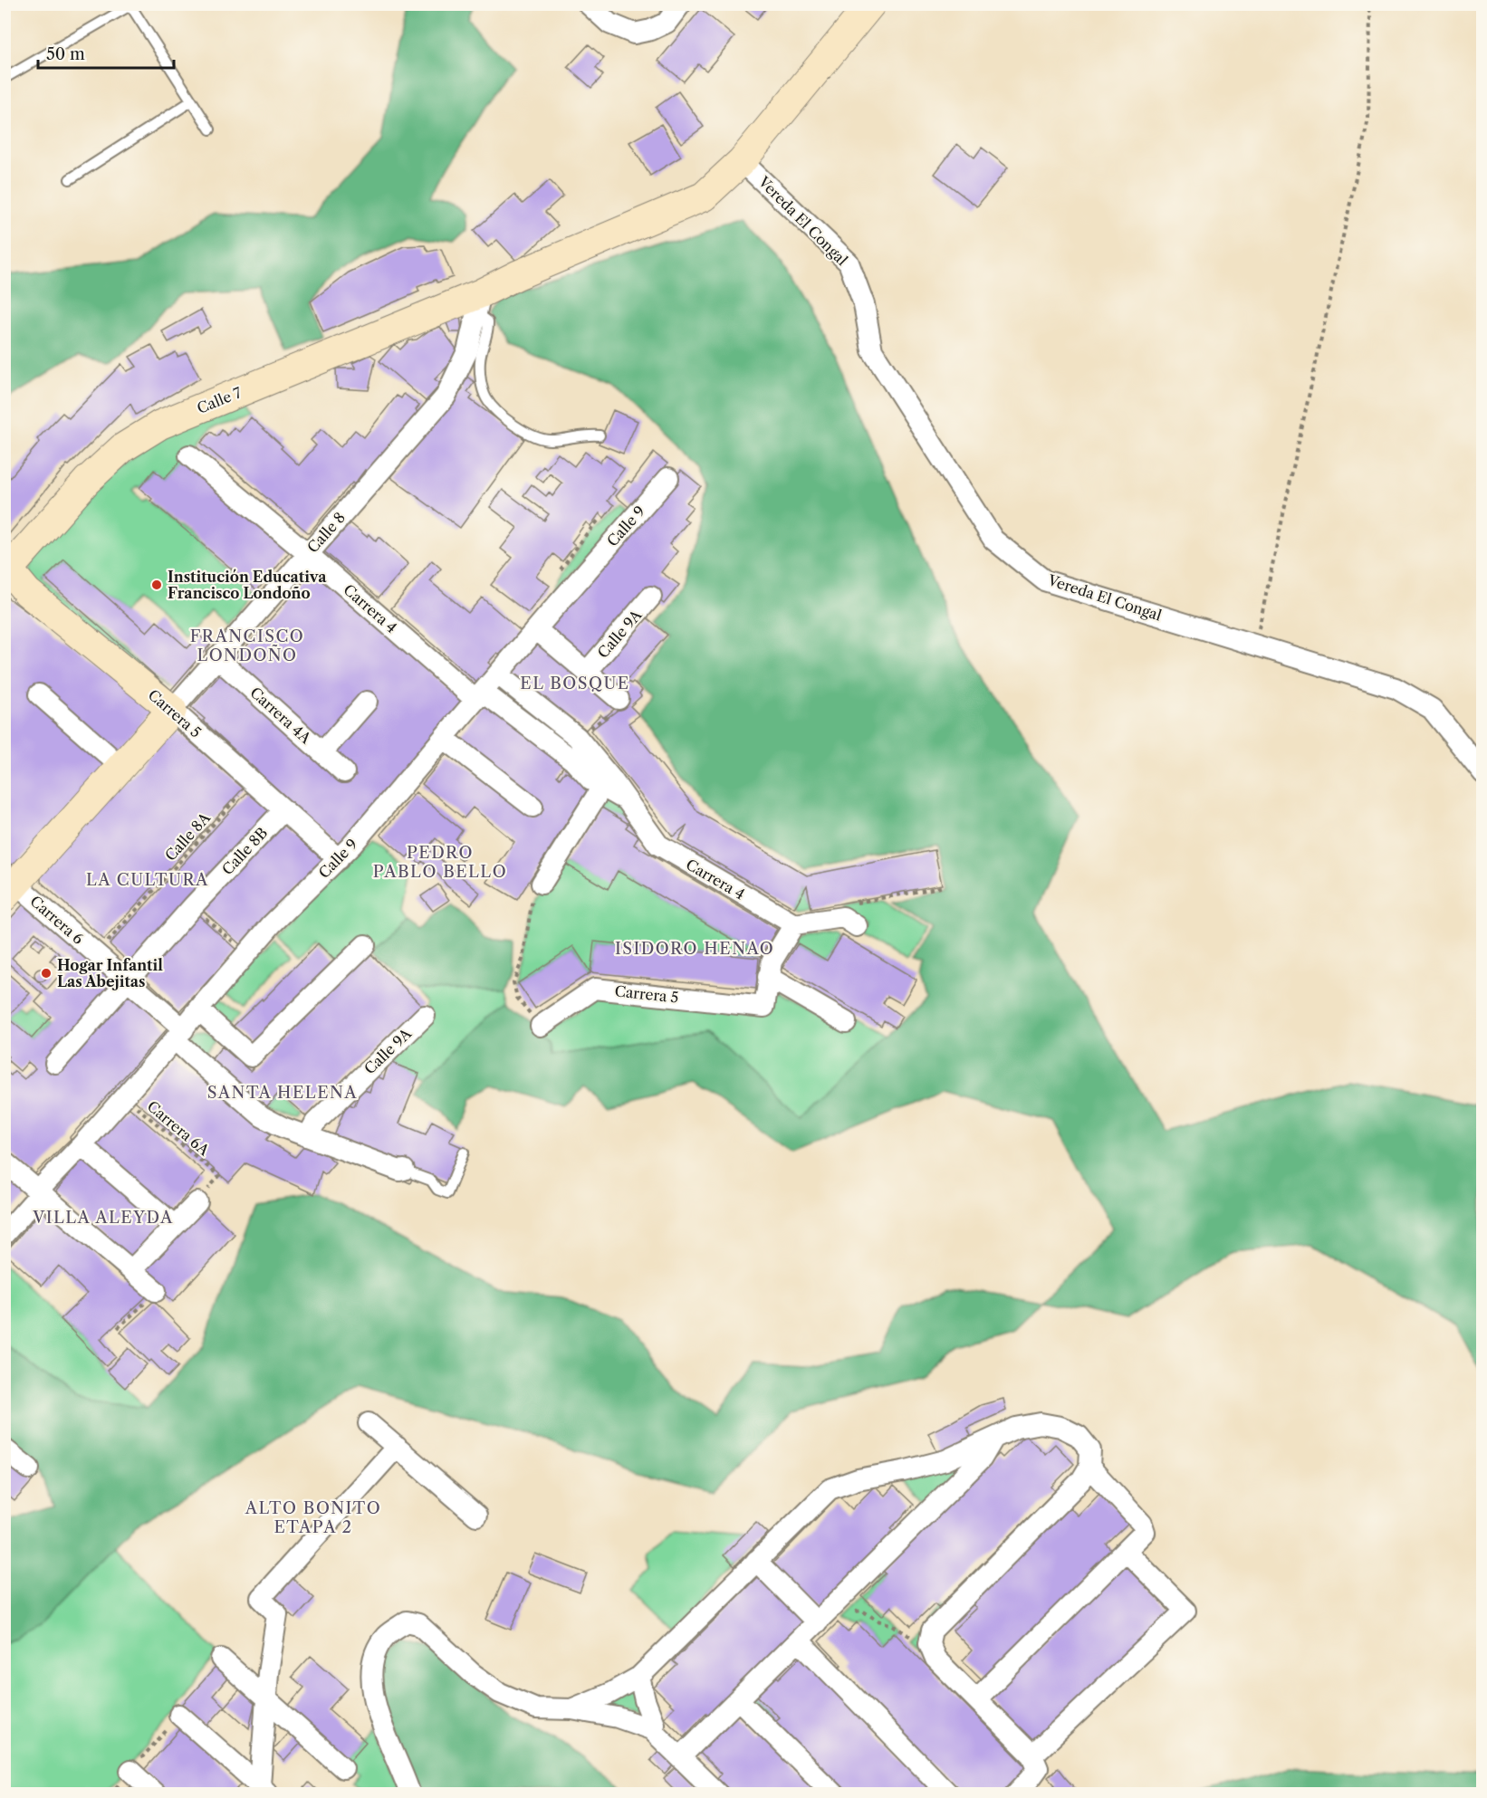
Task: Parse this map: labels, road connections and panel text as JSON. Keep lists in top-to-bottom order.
{
  "streets": {
    "main road": ["Calle 7", "Calle 8", "Carrera 5"],
    "street": [
      "Vereda El Congal",
      "Calle 9",
      "Carrera 4",
      "Calle 9A",
      "Carrera 4A",
      "Calle 8B",
      "Carrera 6"
    ],
    "path": ["Calle 8A", "Carrera 6A"]
  },
  "crossings": [
    ["Vereda El Congal", "Calle 7"],
    ["Calle 7", "Calle 8"],
    ["Calle 7", "Carrera 5"],
    ["Calle 9", "Carrera 4"],
    ["Calle 9", "Carrera 5"],
    ["Calle 9", "Carrera 6"],
    ["Calle 9", "Carrera 6A"],
    ["Calle 8", "Carrera 4"],
    ["Calle 8", "Carrera 5"],
    ["Calle 8", "Carrera 4A"],
    ["Calle 8", "Carrera 6"],
    ["Calle 9A", "Carrera 6"],
    ["Carrera 5", "Calle 8A"],
    ["Carrera 5", "Calle 8B"],
    ["Calle 8A", "Carrera 6"],
    ["Calle 8B", "Carrera 6"]
  ],
  "districts": [
    "FRANCISCO LONDOÑO",
    "EL BOSQUE",
    "PEDRO PABLO BELLO",
    "LA CULTURA",
    "ISIDORO HENAO",
    "SANTA HELENA",
    "VILLA ALEYDA",
    "ALTO BONITO ETAPA 2"
  ],
  "places": ["Institución Educativa Francisco Londoño", "Hogar Infantil Las Abejitas"],
  "scale_bar": "50 m"
}
